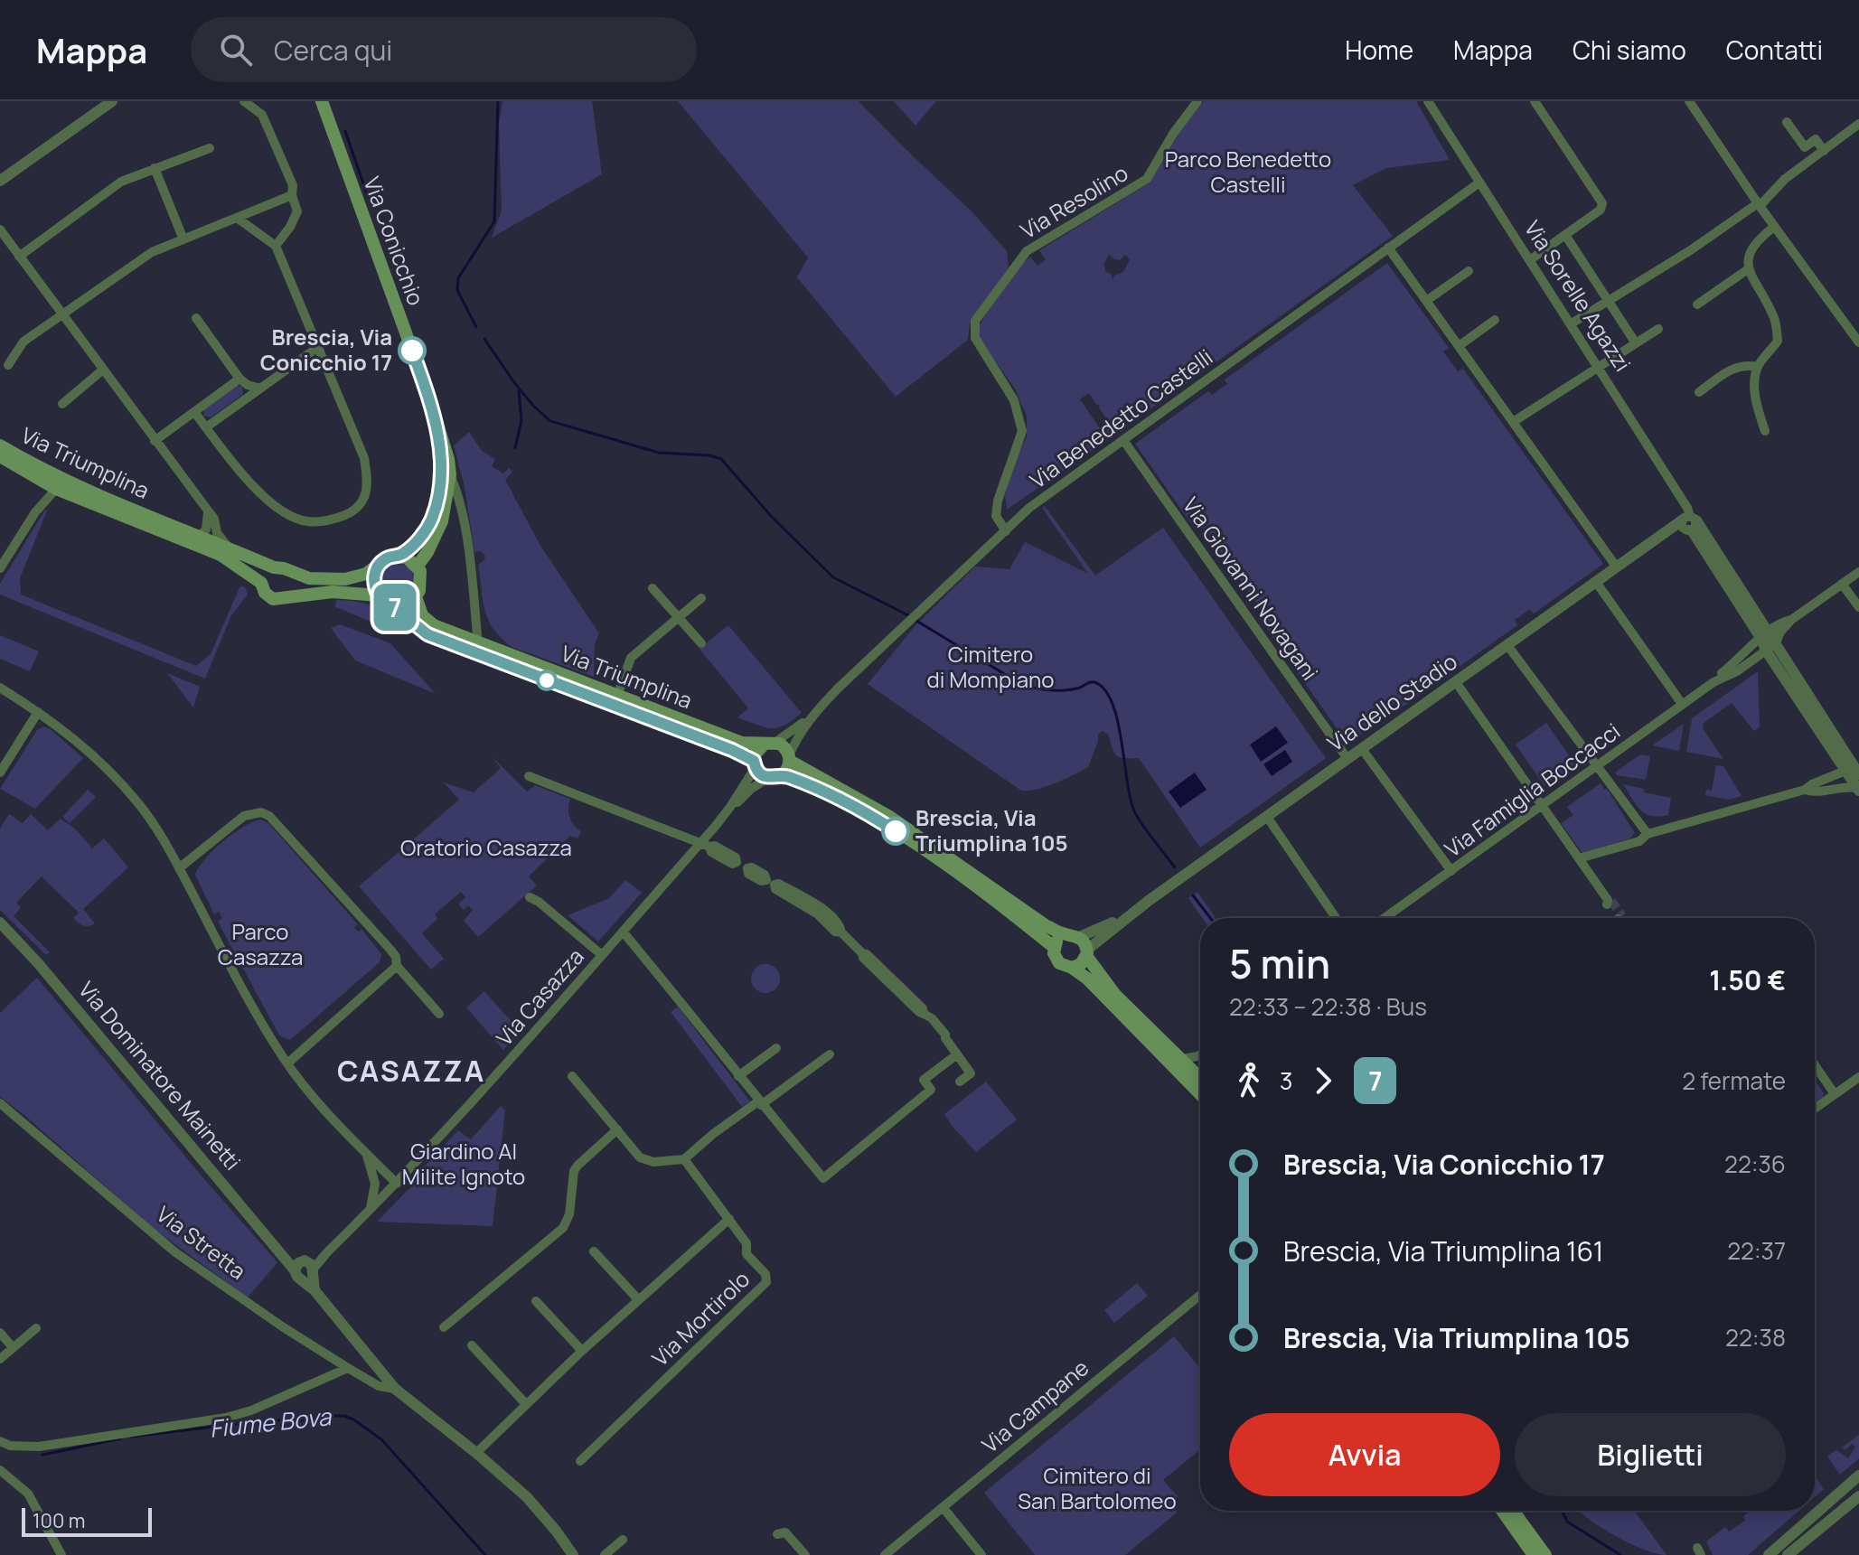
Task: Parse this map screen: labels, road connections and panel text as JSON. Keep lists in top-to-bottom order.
{
  "streets": {
    "main road": ["Via Conicchio", "Via Triumplina"],
    "street": [
      "Via Resolino",
      "Via Sorelle Agazzi",
      "Via Benedetto Castelli",
      "Via Giovanni Novagani",
      "Via dello Stadio",
      "Via Famiglia Boccacci",
      "Via Casazza",
      "Via Dominatore Mainetti",
      "Via Stretta",
      "Via Mortirolo",
      "Via Campane"
    ]
  },
  "crossings": [
    ["Via Resolino", "Via Benedetto Castelli"],
    ["Via Conicchio", "Via Triumplina"],
    ["Via Sorelle Agazzi", "Via Benedetto Castelli"],
    ["Via Sorelle Agazzi", "Via dello Stadio"],
    ["Via Sorelle Agazzi", "Via Famiglia Boccacci"],
    ["Via Benedetto Castelli", "Via Triumplina"],
    ["Via Benedetto Castelli", "Via Giovanni Novagani"],
    ["Via Benedetto Castelli", "Via Casazza"],
    ["Via Triumplina", "Via dello Stadio"],
    ["Via Triumplina", "Via Casazza"],
    ["Via Giovanni Novagani", "Via dello Stadio"],
    ["Via Casazza", "Via Dominatore Mainetti"],
    ["Via Casazza", "Via Stretta"],
    ["Via Dominatore Mainetti", "Via Stretta"]
  ],
  "districts": ["CASAZZA"],
  "water": ["Fiume Bova"],
  "parks": [
    "Parco Benedetto Castelli",
    "Cimitero di Mompiano",
    "Oratorio Casazza",
    "Parco Casazza",
    "Giardino Al Milite Ignoto",
    "Cimitero di San Bartolomeo"
  ],
  "places": ["Brescia, Via Conicchio 17", "Brescia, Via Triumplina 105"],
  "lines": ["bus line 7"],
  "scale_bar": "100 m",
  "page": {
    "header": "Mappa",
    "search": "Cerca qui",
    "nav": [
      "Home",
      "Mappa",
      "Chi siamo",
      "Contatti"
    ],
    "on_map": "7",
    "heading": ["5 min", "22:33 – 22:38 · Bus", "1.50 €"],
    "legs": ["3", "7", "2 fermate"],
    "list": [
      {
        "name": "Brescia, Via Conicchio 17",
        "value": "22:36"
      },
      {
        "name": "Brescia, Via Triumplina 161",
        "value": "22:37"
      },
      {
        "name": "Brescia, Via Triumplina 105",
        "value": "22:38"
      }
    ],
    "buttons": ["Avvia", "Biglietti"],
    "scale": "100 m"
  }
}
